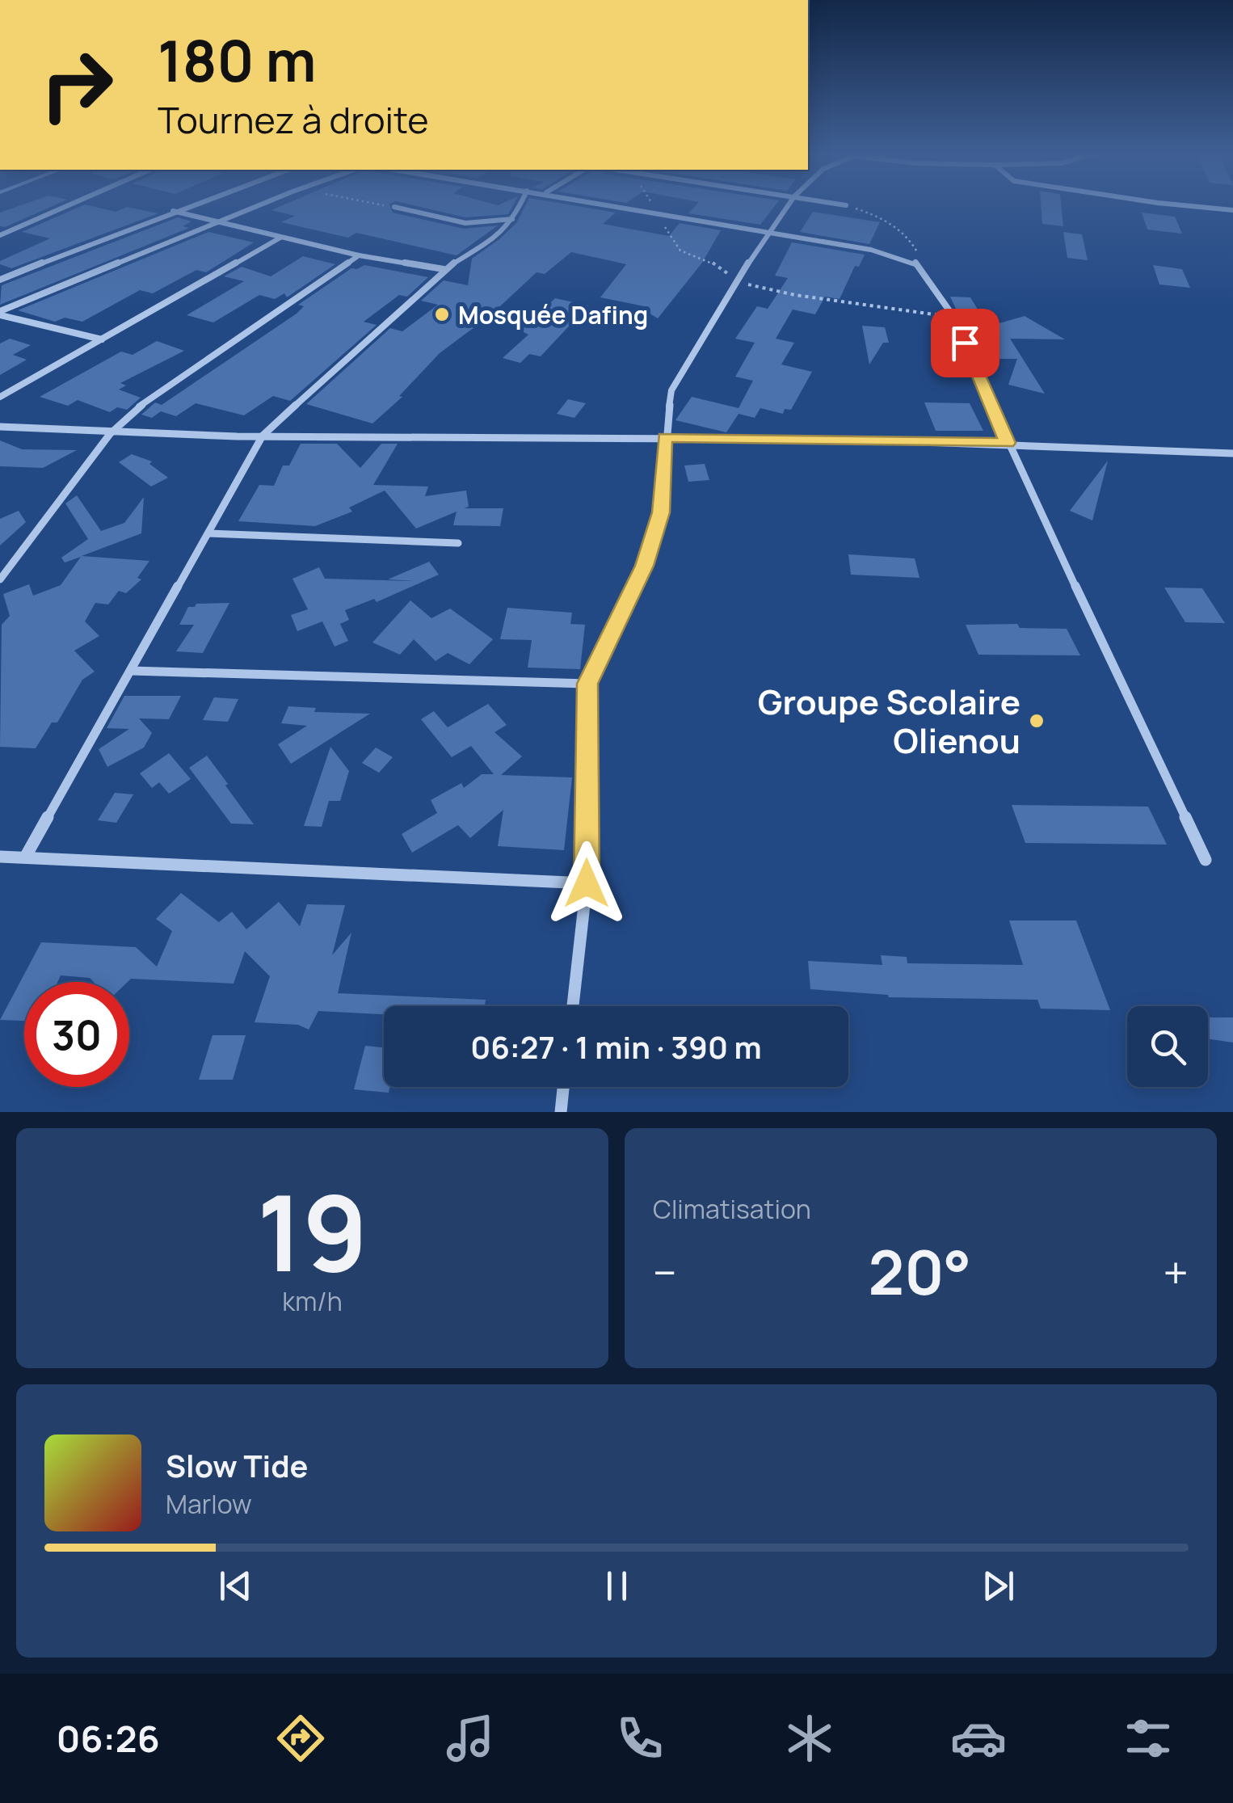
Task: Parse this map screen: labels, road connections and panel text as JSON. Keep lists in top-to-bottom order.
{
  "places": ["Mosquée Dafing", "Groupe Scolaire Olienou"],
  "page": {
    "turn": ["180 m", "Tournez à droite"],
    "limit": "30",
    "trip": "06:27 · 1 min · 390 m",
    "tile": [
      ["19", "km/h"],
      "Climatisation"
    ],
    "heat": ["−", "20°", "+"],
    "song": ["Slow Tide", "Marlow"],
    "tabs": "06:26"
  }
}
